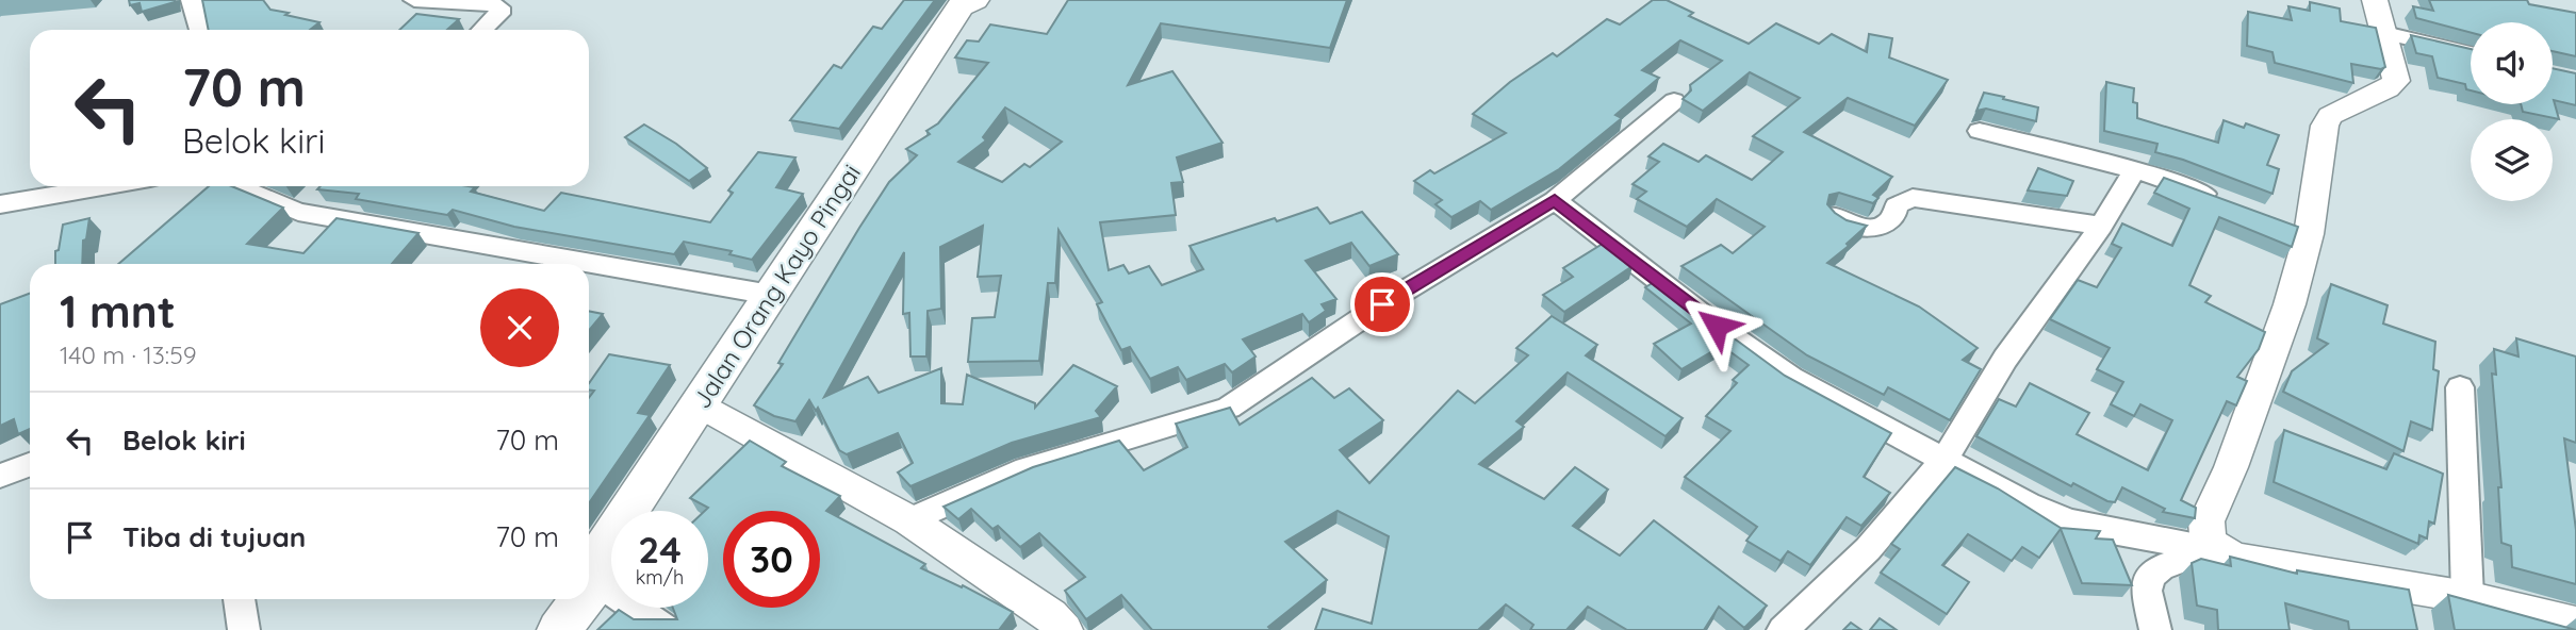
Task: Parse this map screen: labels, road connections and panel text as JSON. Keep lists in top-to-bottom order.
{
  "streets": {
    "main road": ["Jalan Orang Kayo Pingai"]
  },
  "page": {
    "turn": ["70 m", "Belok kiri"],
    "heading": ["1 mnt", "140 m · 13:59"],
    "list": [
      {
        "name": "Belok kiri",
        "value": "70 m"
      },
      {
        "name": "Tiba di tujuan",
        "value": "70 m"
      }
    ],
    "speed": "24 km/h",
    "limit": "30"
  }
}
